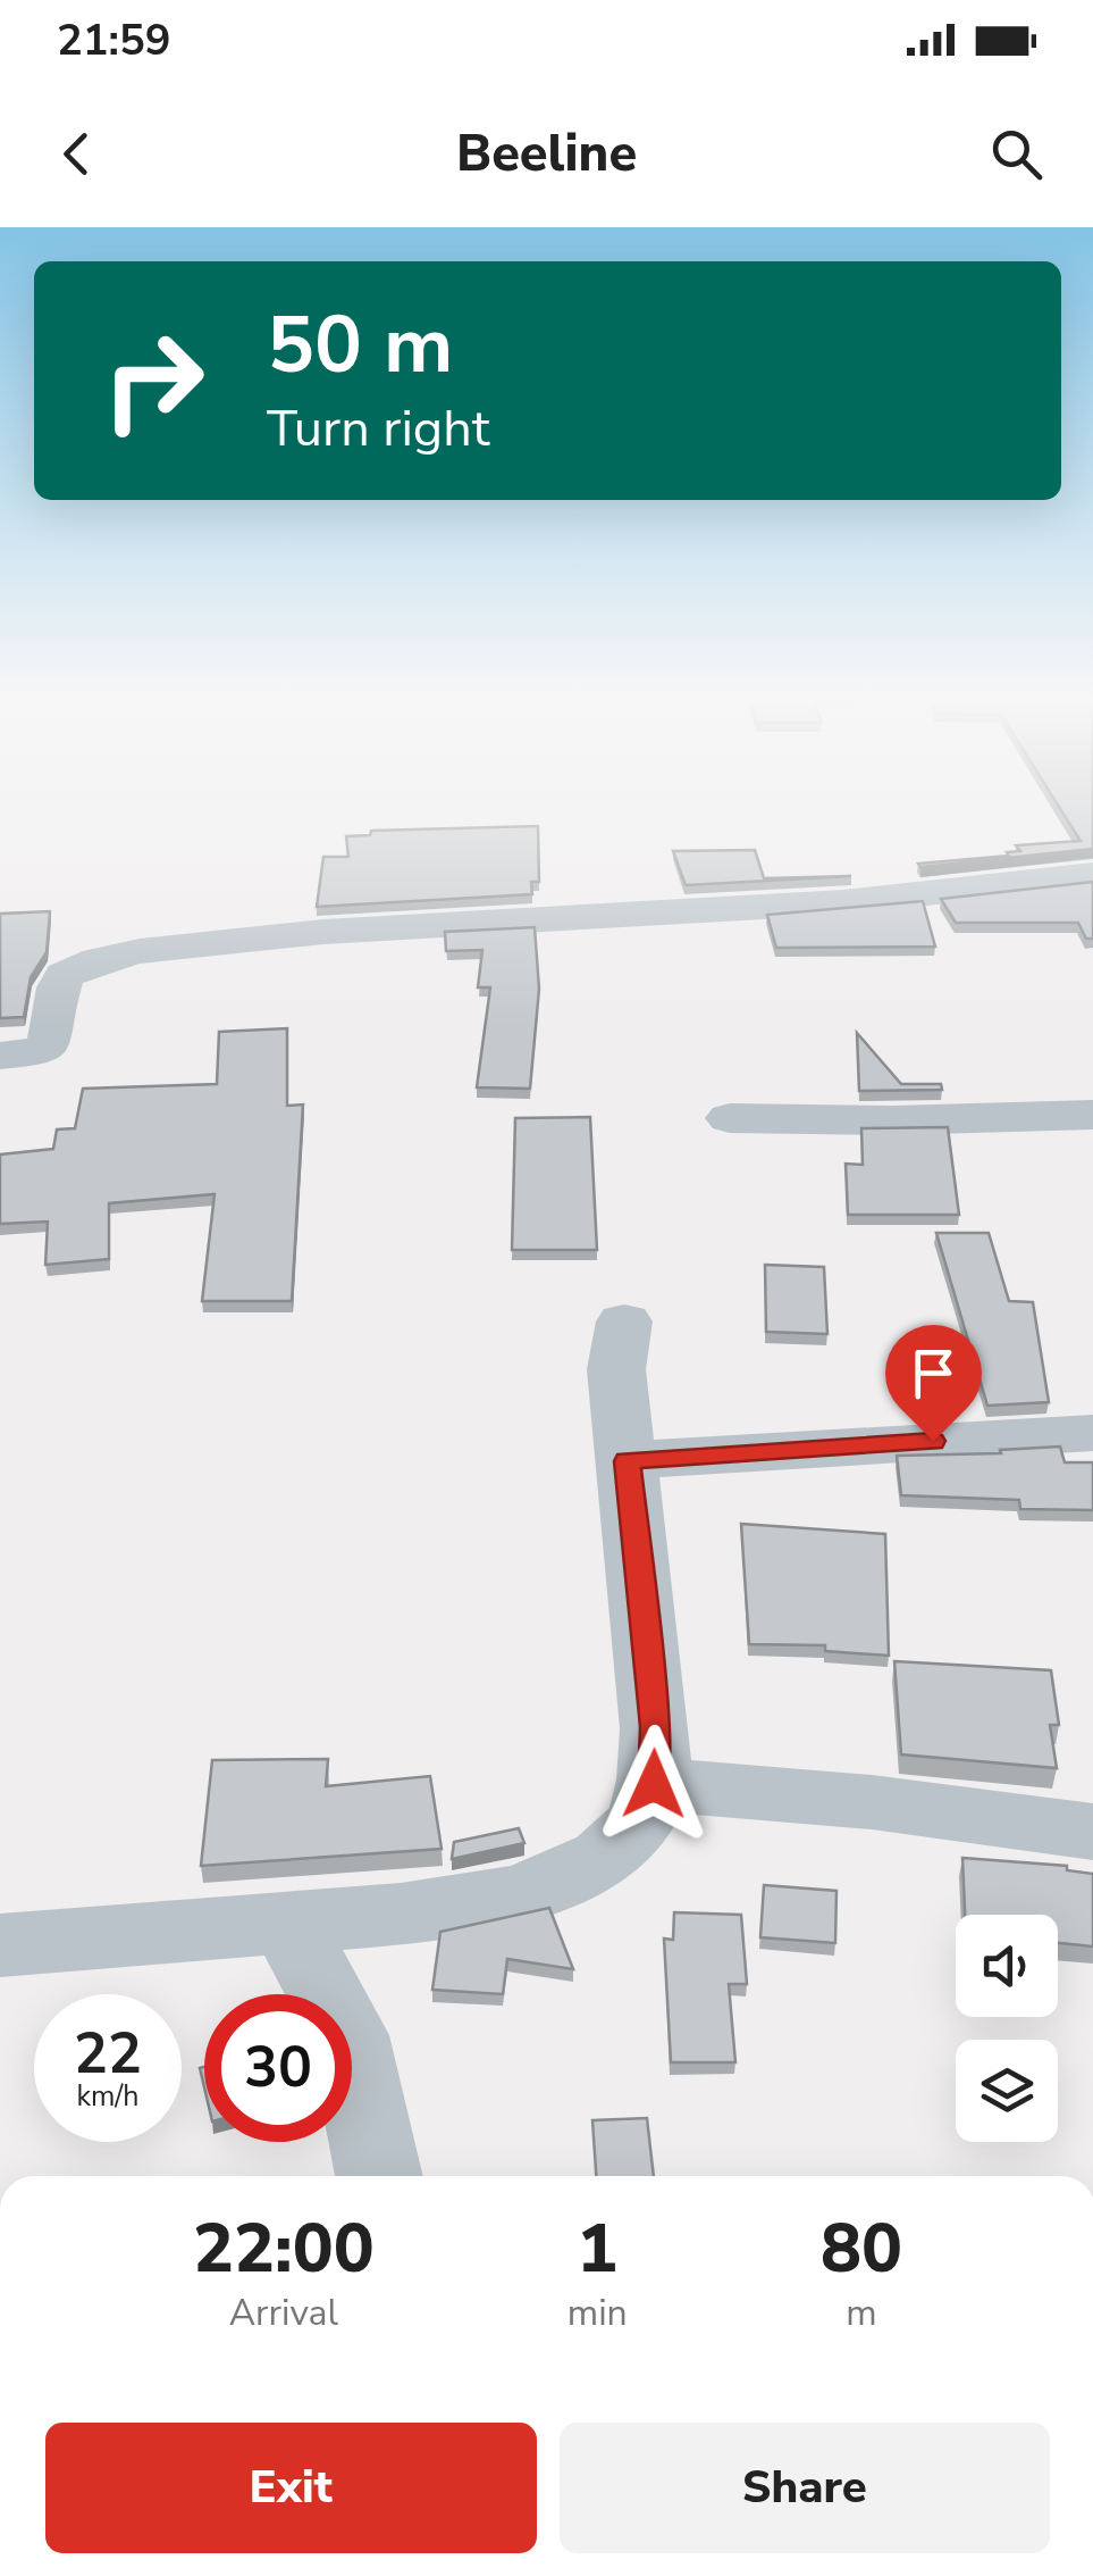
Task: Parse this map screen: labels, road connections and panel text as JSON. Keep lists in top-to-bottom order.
{
  "page": {
    "status": "21:59",
    "header": "Beeline",
    "turn": ["50 m", "Turn right"],
    "speed": "22 km/h",
    "limit": "30",
    "eta": [
      "22:00",
      "Arrival",
      "1",
      "min",
      "80",
      "m"
    ],
    "buttons": ["Exit", "Share"]
  }
}
